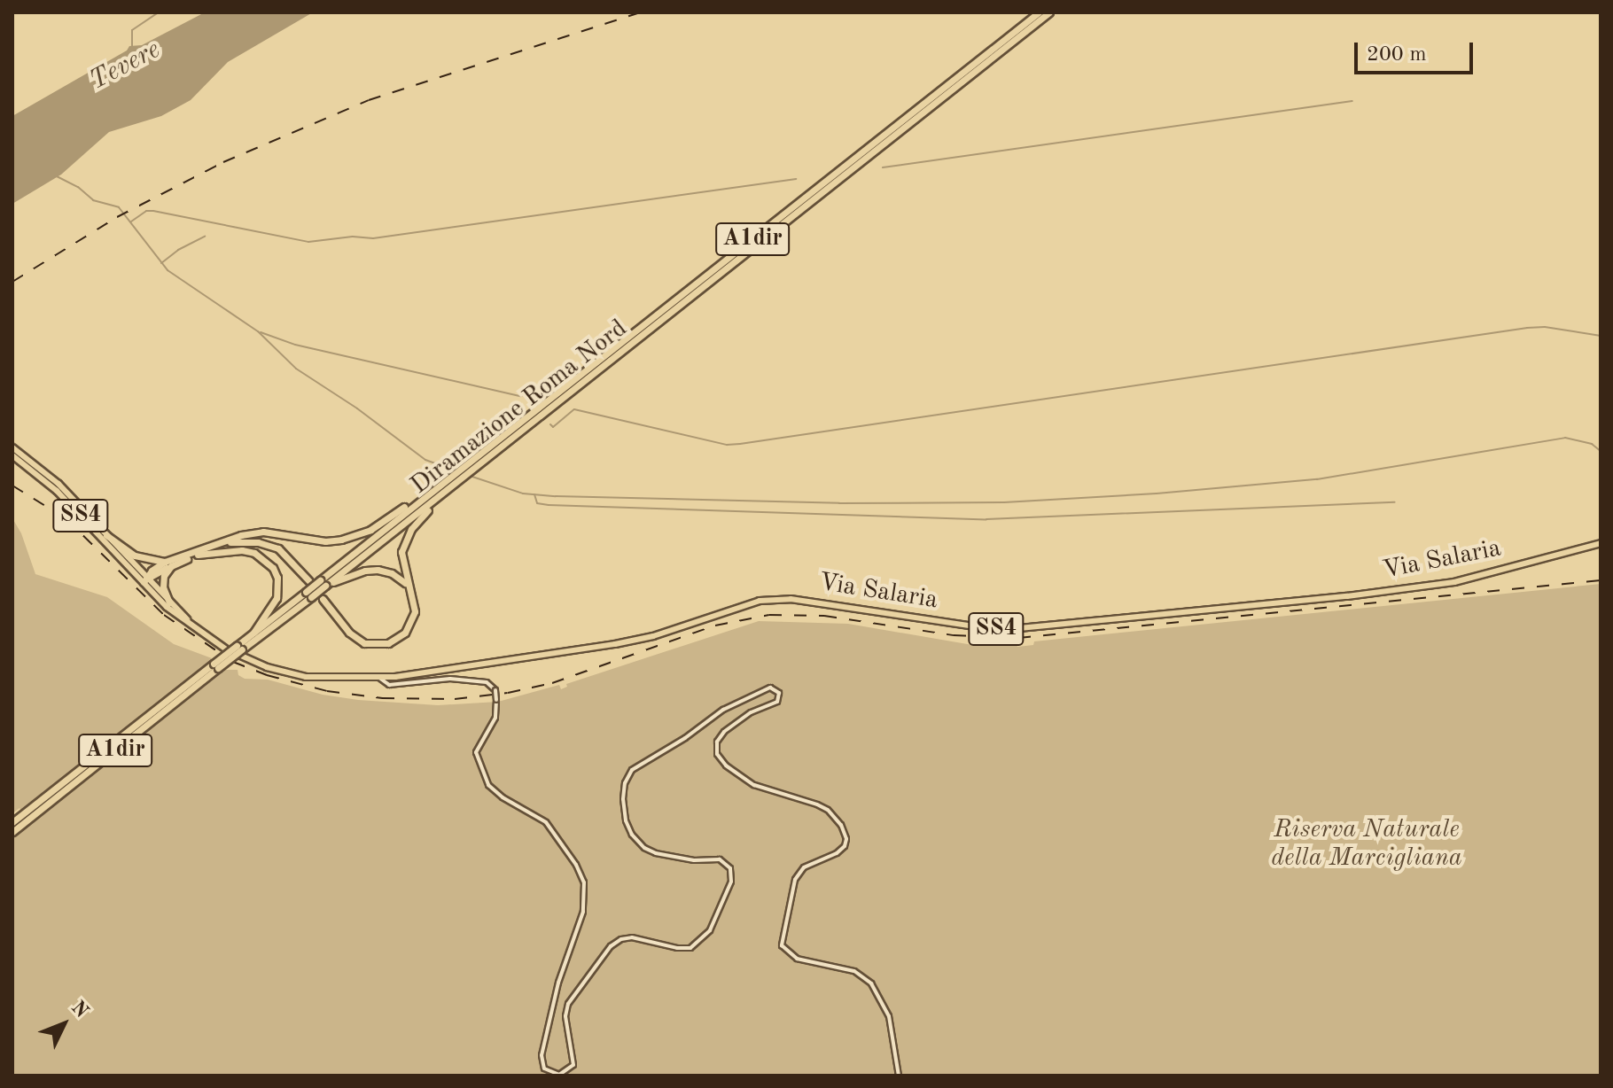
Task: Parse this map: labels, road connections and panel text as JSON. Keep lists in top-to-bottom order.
{
  "streets": {
    "highway": ["A1dir", "Diramazione Roma Nord"],
    "main road": ["SS4", "Via Salaria"]
  },
  "crossings": [
    ["Diramazione Roma Nord", "Via Salaria"]
  ],
  "water": ["Tevere"],
  "parks": ["Riserva Naturale della Marcigliana"],
  "scale_bar": "200 m",
  "north": "top right"
}
